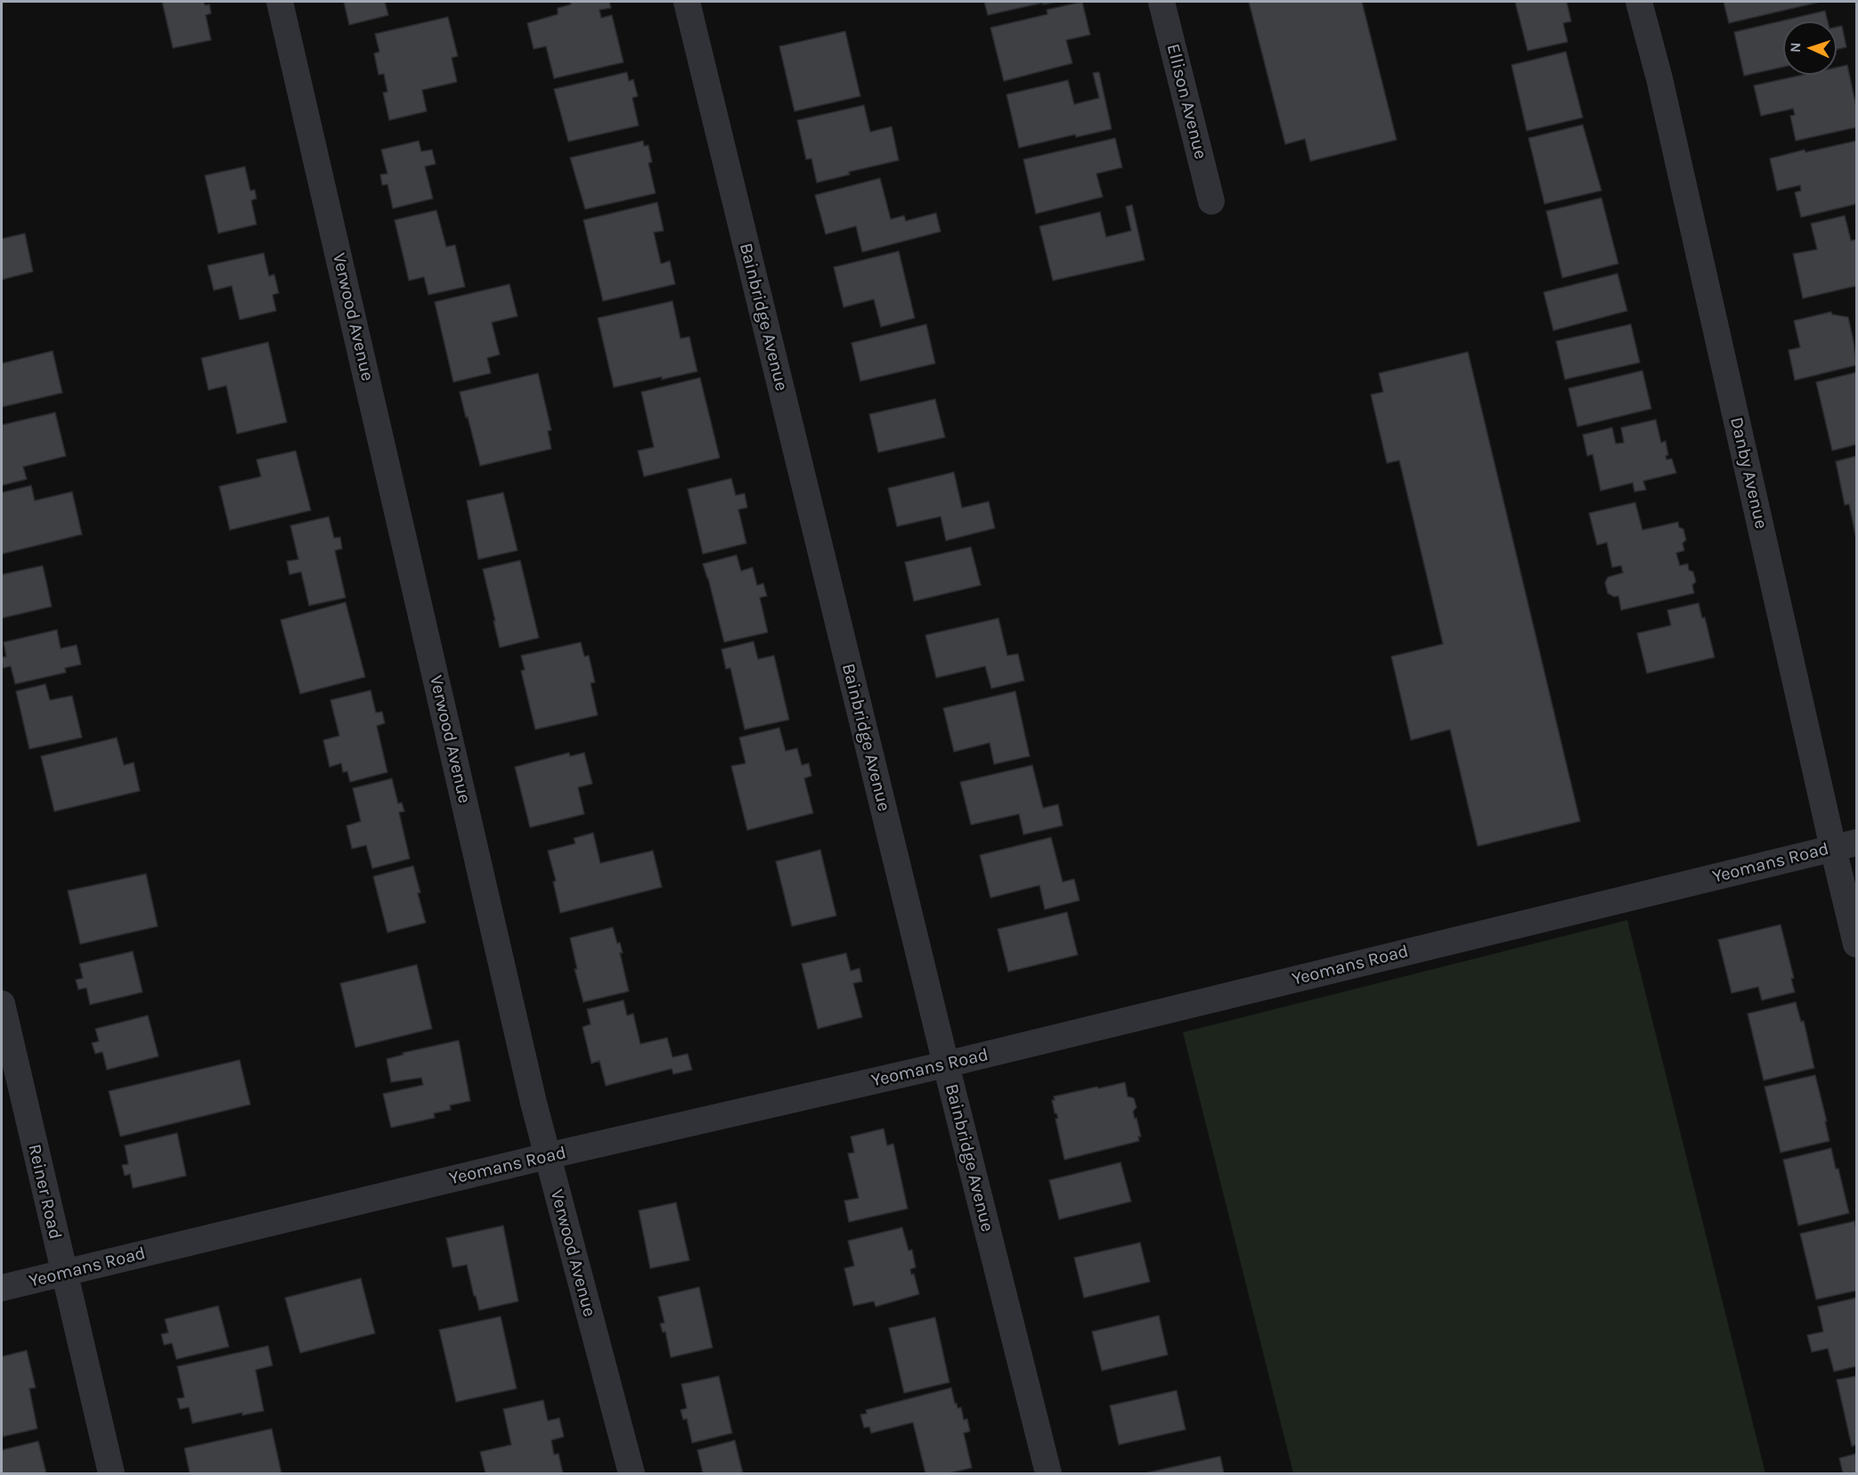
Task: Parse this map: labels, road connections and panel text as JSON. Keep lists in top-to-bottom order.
{
  "streets": {
    "street": [
      "Ellison Avenue",
      "Verwood Avenue",
      "Bainbridge Avenue",
      "Danby Avenue",
      "Yeomans Road",
      "Reiner Road"
    ]
  },
  "crossings": [
    ["Verwood Avenue", "Yeomans Road"],
    ["Bainbridge Avenue", "Yeomans Road"],
    ["Danby Avenue", "Yeomans Road"],
    ["Yeomans Road", "Reiner Road"]
  ],
  "north": "left"
}
